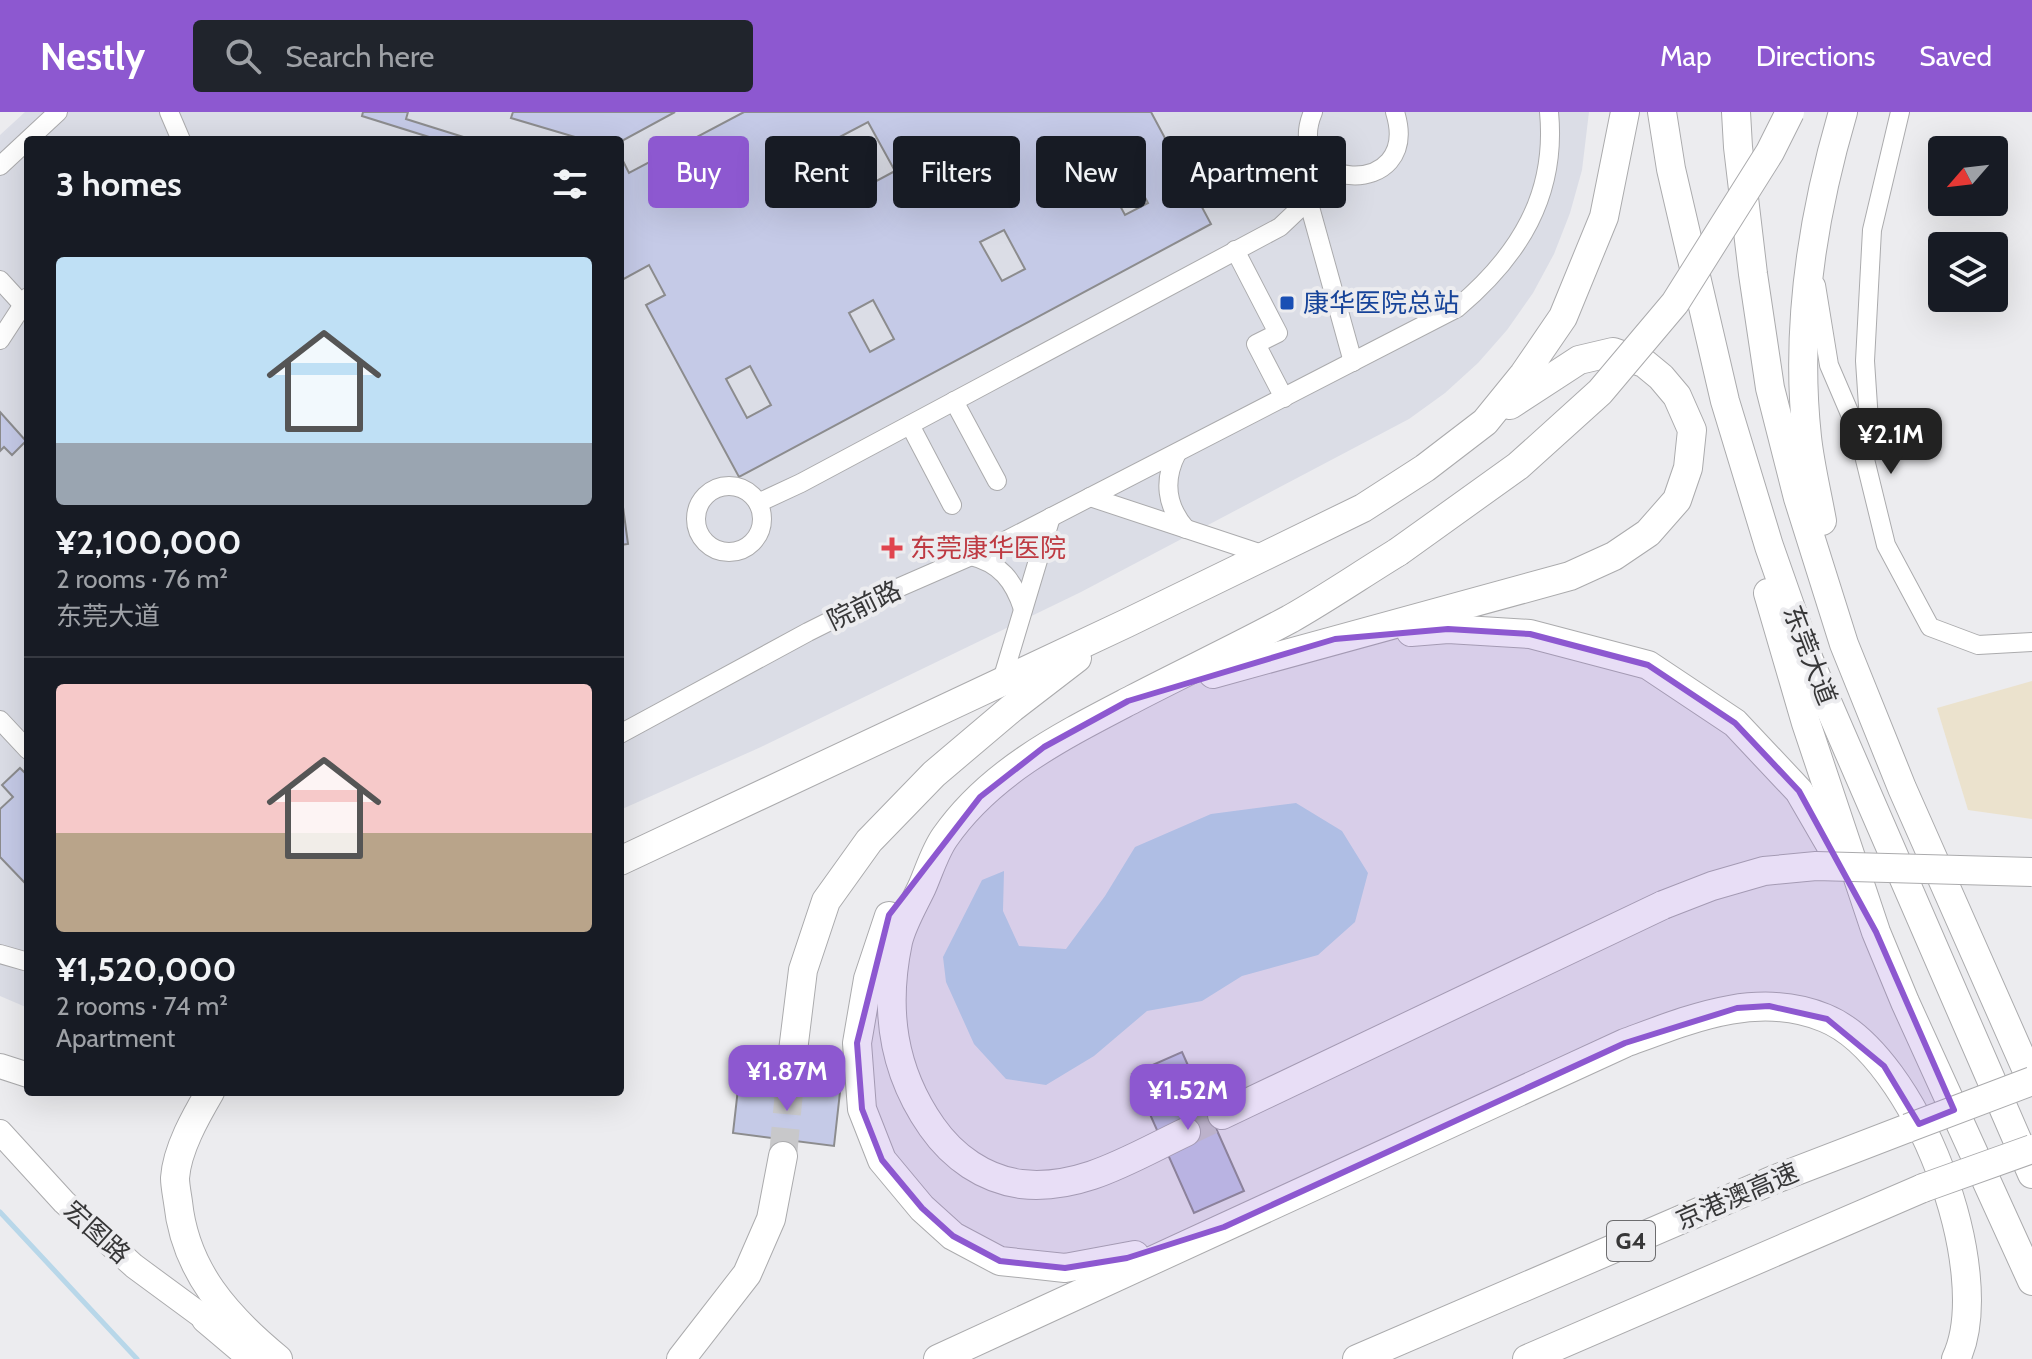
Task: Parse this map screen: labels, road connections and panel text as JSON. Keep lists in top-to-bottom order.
{
  "streets": {
    "highway": ["东莞大道", "京港澳高速", "G4"],
    "main road": ["宏图路"],
    "street": ["院前路"]
  },
  "crossings": [
    ["东莞大道", "京港澳高速"]
  ],
  "places": {
    "transit": ["康华医院总站"],
    "health": ["东莞康华医院"]
  },
  "north": "bottom left",
  "page": {
    "header": "Nestly",
    "search": "Search here",
    "nav": ["Map", "Directions", "Saved"],
    "chip": [
      "Buy",
      "Rent",
      "Filters",
      "New",
      "Apartment"
    ],
    "heading": "3 homes",
    "list": [
      {
        "name": "¥2,100,000",
        "note": "2 rooms · 76 m² · 东莞大道"
      },
      {
        "name": "¥1,520,000",
        "note": "2 rooms · 74 m² · Apartment"
      }
    ],
    "price": ["¥2.1M", "¥1.87M", "¥1.52M"]
  }
}
